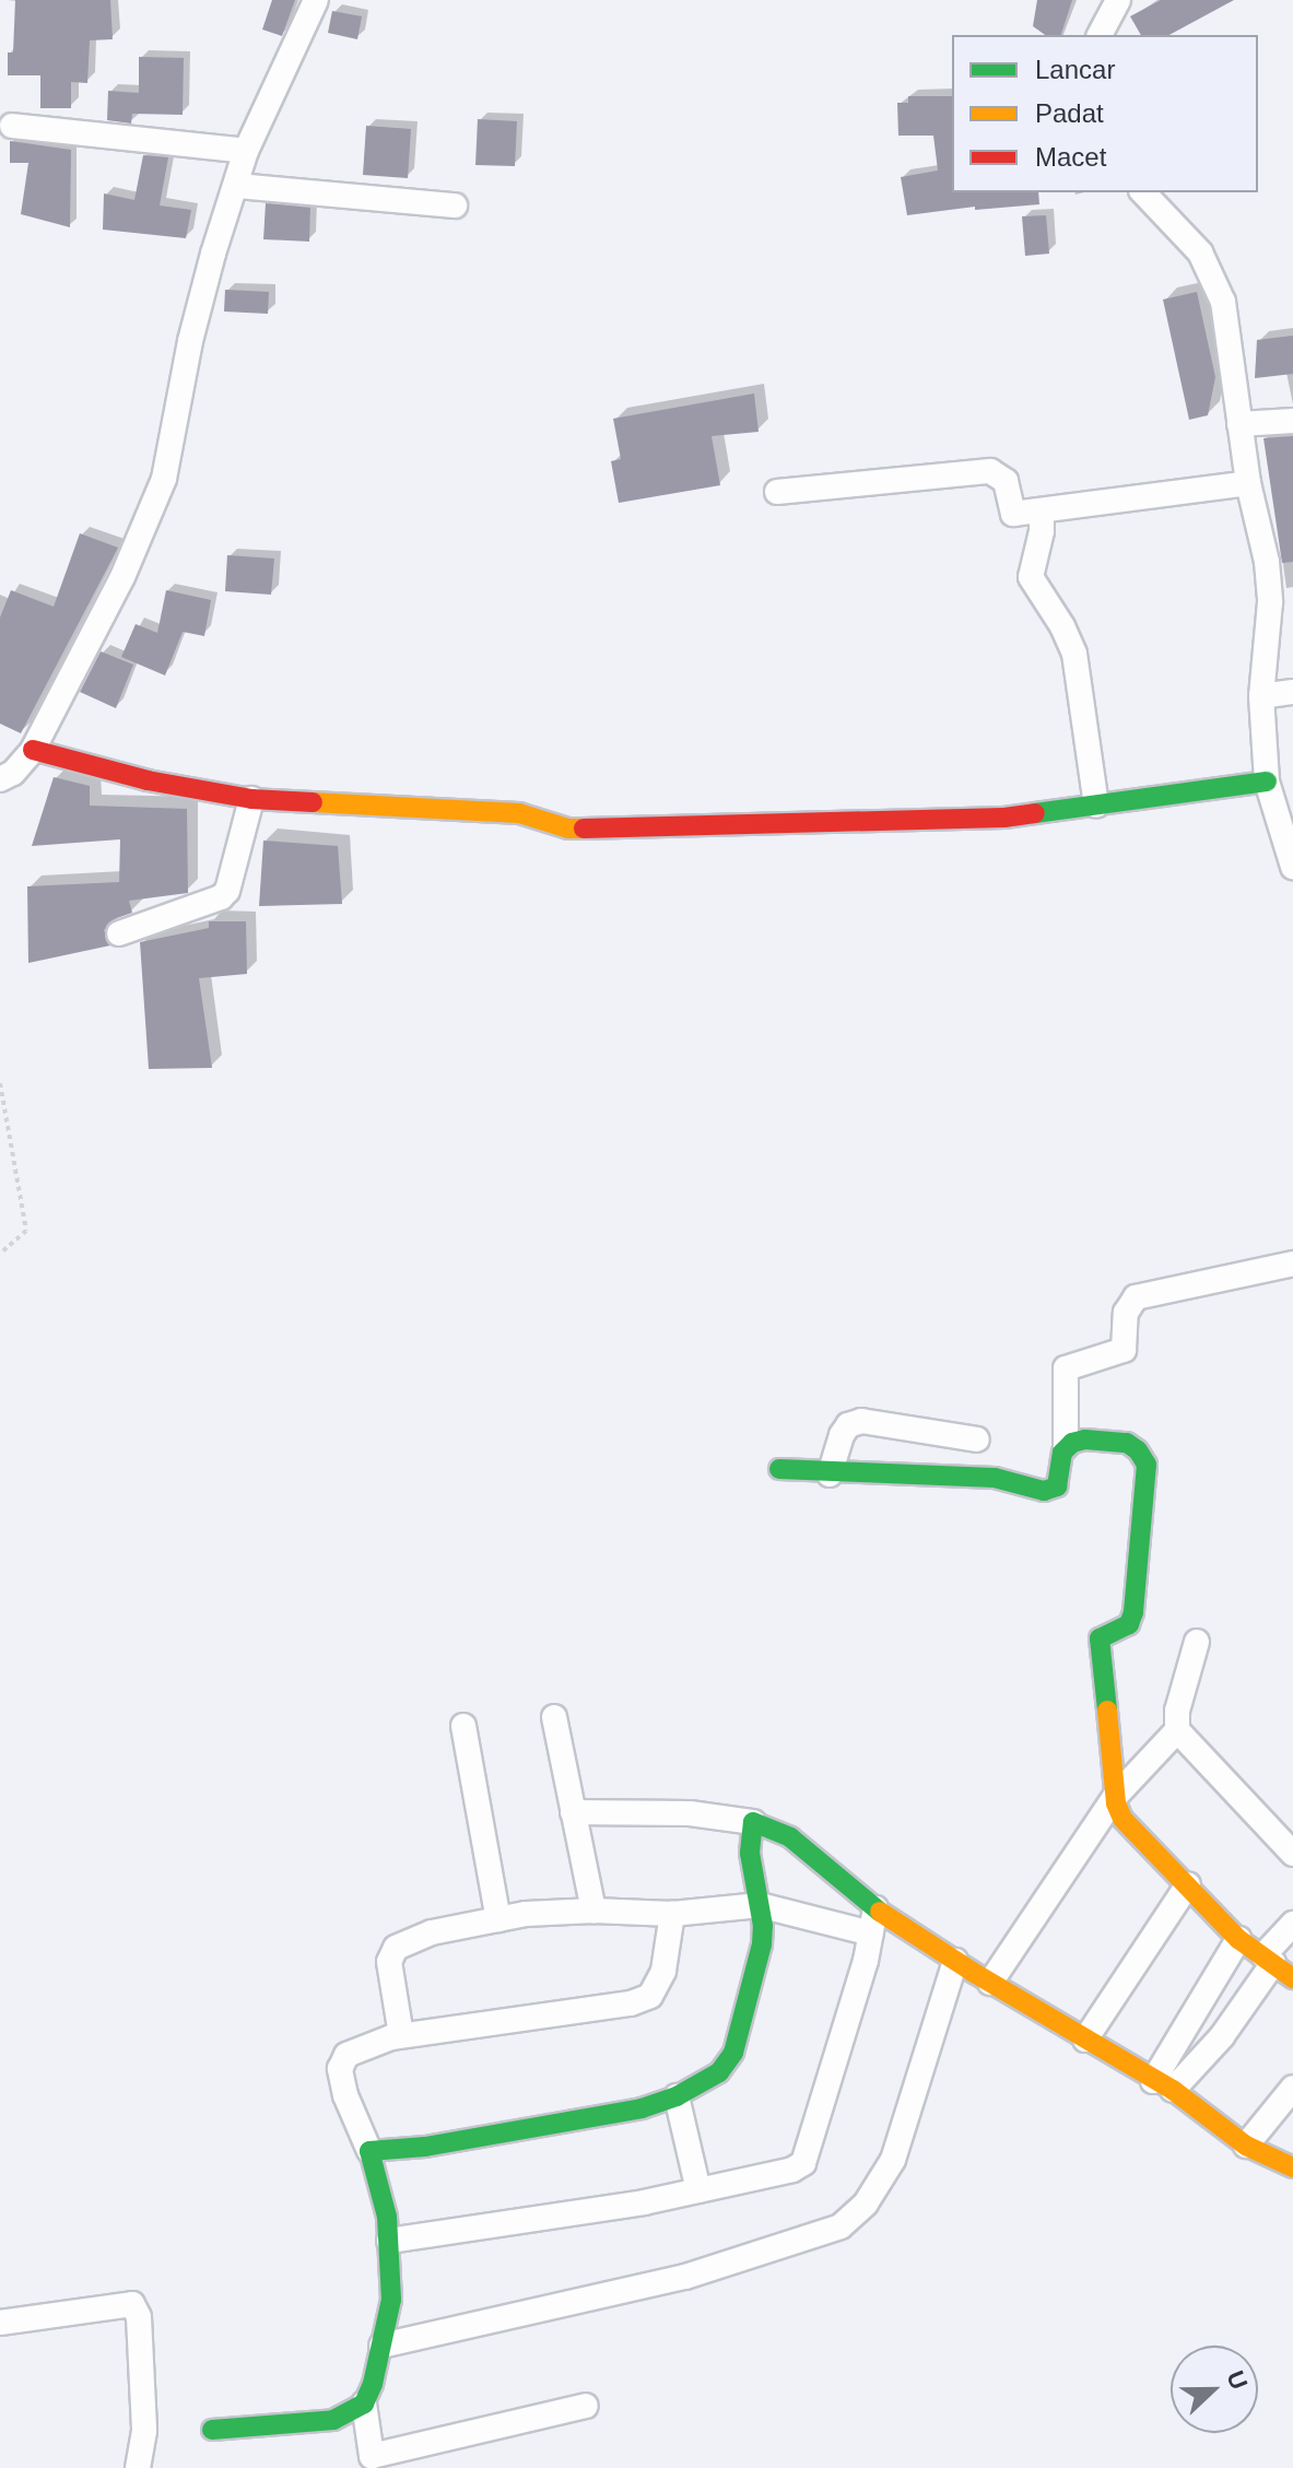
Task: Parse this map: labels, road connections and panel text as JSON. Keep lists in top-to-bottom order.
{
  "legend": ["Lancar", "Padat", "Macet"],
  "north": "right"
}
